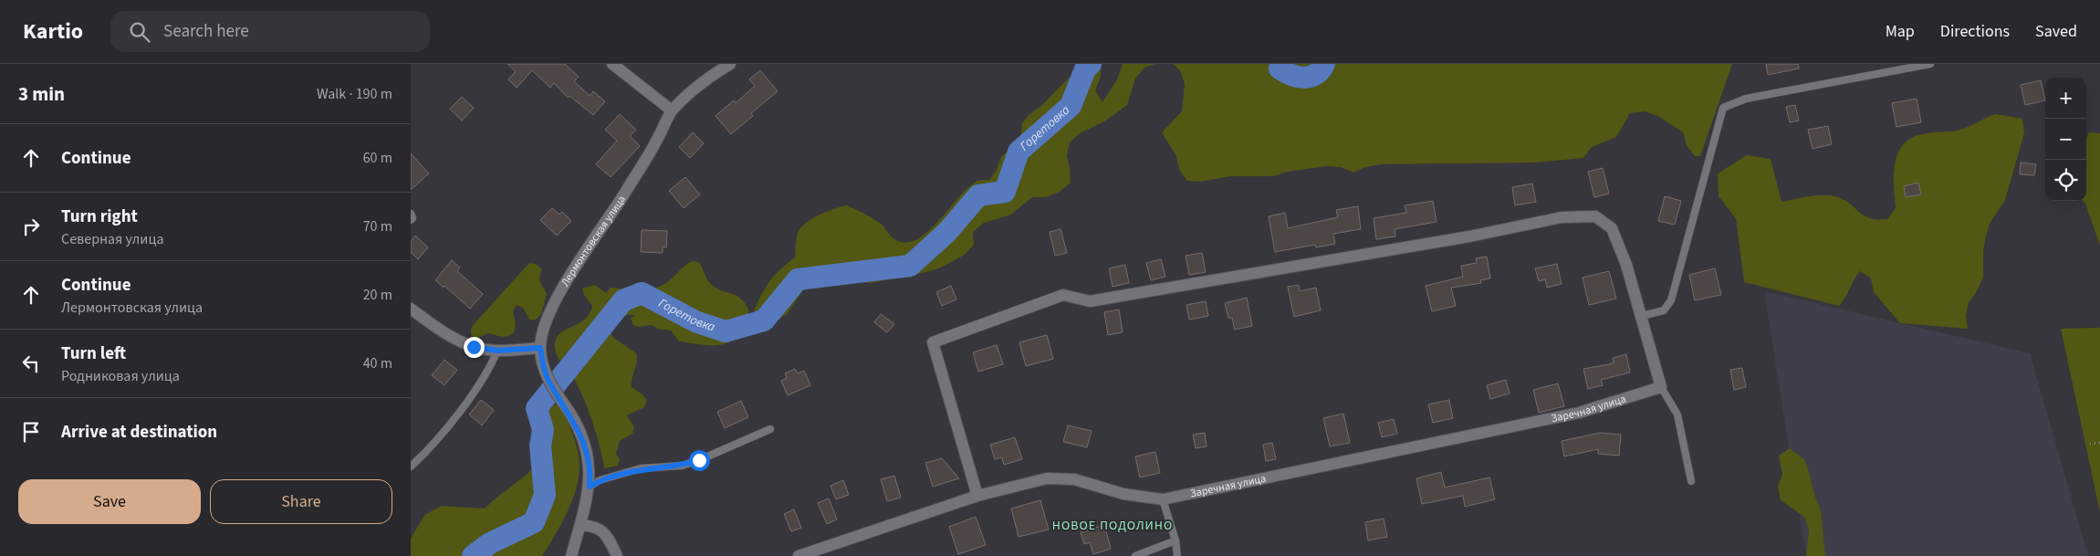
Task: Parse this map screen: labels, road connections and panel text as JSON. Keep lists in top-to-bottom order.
{
  "streets": {
    "street": ["Лермонтовская улица", "Заречная улица"]
  },
  "districts": ["НОВОЕ ПОДОЛИНО"],
  "water": ["Горетовка"],
  "page": {
    "header": "Kartio",
    "search": "Search here",
    "nav": ["Map", "Directions", "Saved"],
    "heading": ["3 min", "Walk · 190 m"],
    "map_buttons": ["+", "−"],
    "list": [
      ["Continue", "60 m"],
      ["Turn right", "Северная улица", "70 m"],
      ["Continue", "Лермонтовская улица", "20 m"],
      ["Turn left", "Родниковая улица", "40 m"],
      "Arrive at destination"
    ],
    "buttons": ["Save", "Share"]
  }
}
